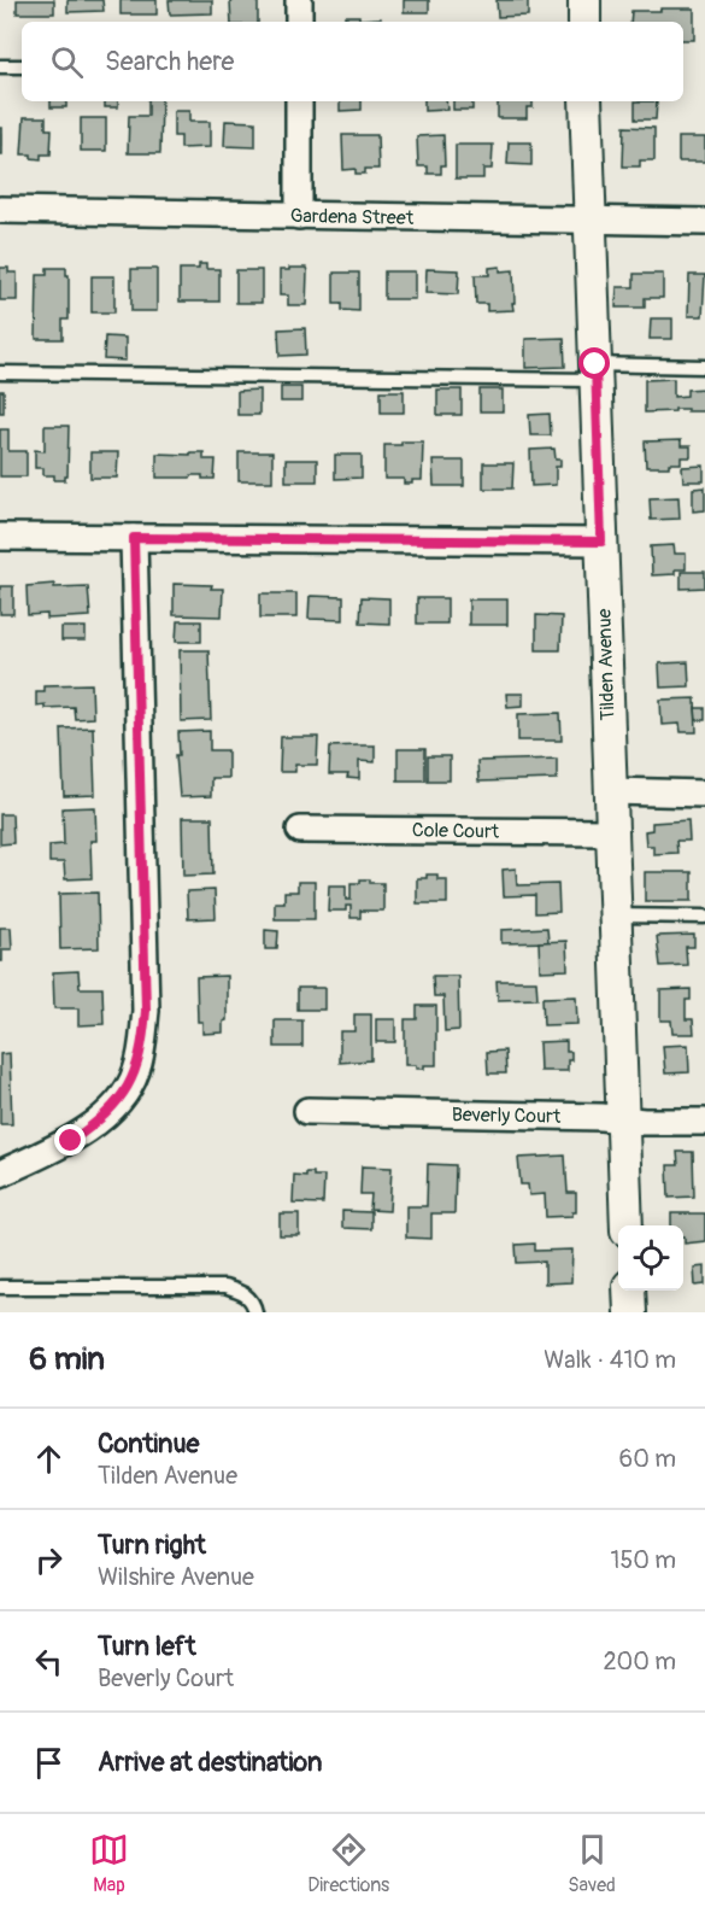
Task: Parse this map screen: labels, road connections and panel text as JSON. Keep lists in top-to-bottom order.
{
  "streets": {
    "street": [
      "Gardena Street",
      "Tilden Avenue",
      "Cole Court",
      "Beverly Court"
    ]
  },
  "crossings": [
    ["Gardena Street", "Tilden Avenue"],
    ["Tilden Avenue", "Cole Court"],
    ["Tilden Avenue", "Beverly Court"]
  ],
  "page": {
    "search": "Search here",
    "heading": ["6 min", "Walk · 410 m"],
    "list": [
      ["Continue", "Tilden Avenue", "60 m"],
      ["Turn right", "Wilshire Avenue", "150 m"],
      ["Turn left", "Beverly Court", "200 m"],
      "Arrive at destination"
    ],
    "nav": ["Map", "Directions", "Saved"]
  }
}
